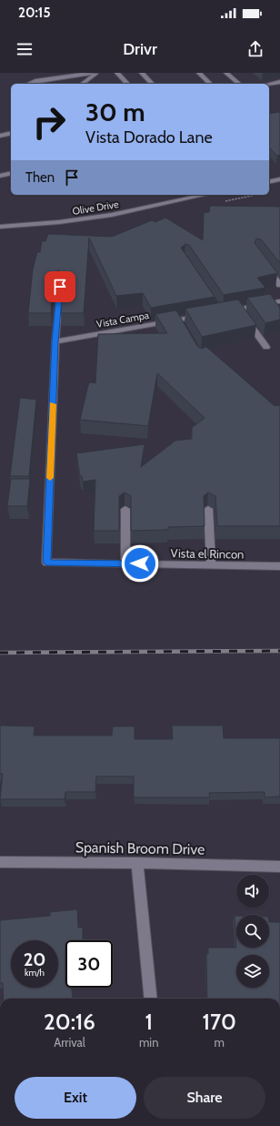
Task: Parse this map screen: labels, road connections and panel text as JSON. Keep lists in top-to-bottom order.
{
  "streets": {
    "street": [
      "Olive Drive",
      "Vista Campa",
      "Vista el Rincon",
      "Spanish Broom Drive"
    ]
  },
  "crossings": [
    ["Vista Campa", "Vista el Rincon"]
  ],
  "page": {
    "status": "20:15",
    "header": "Drivr",
    "turn": ["30 m", "Vista Dorado Lane"],
    "then": "Then",
    "speed": "20 km/h",
    "limit": "30",
    "eta": [
      "20:16",
      "Arrival",
      "1",
      "min",
      "170",
      "m"
    ],
    "buttons": ["Exit", "Share"]
  }
}
